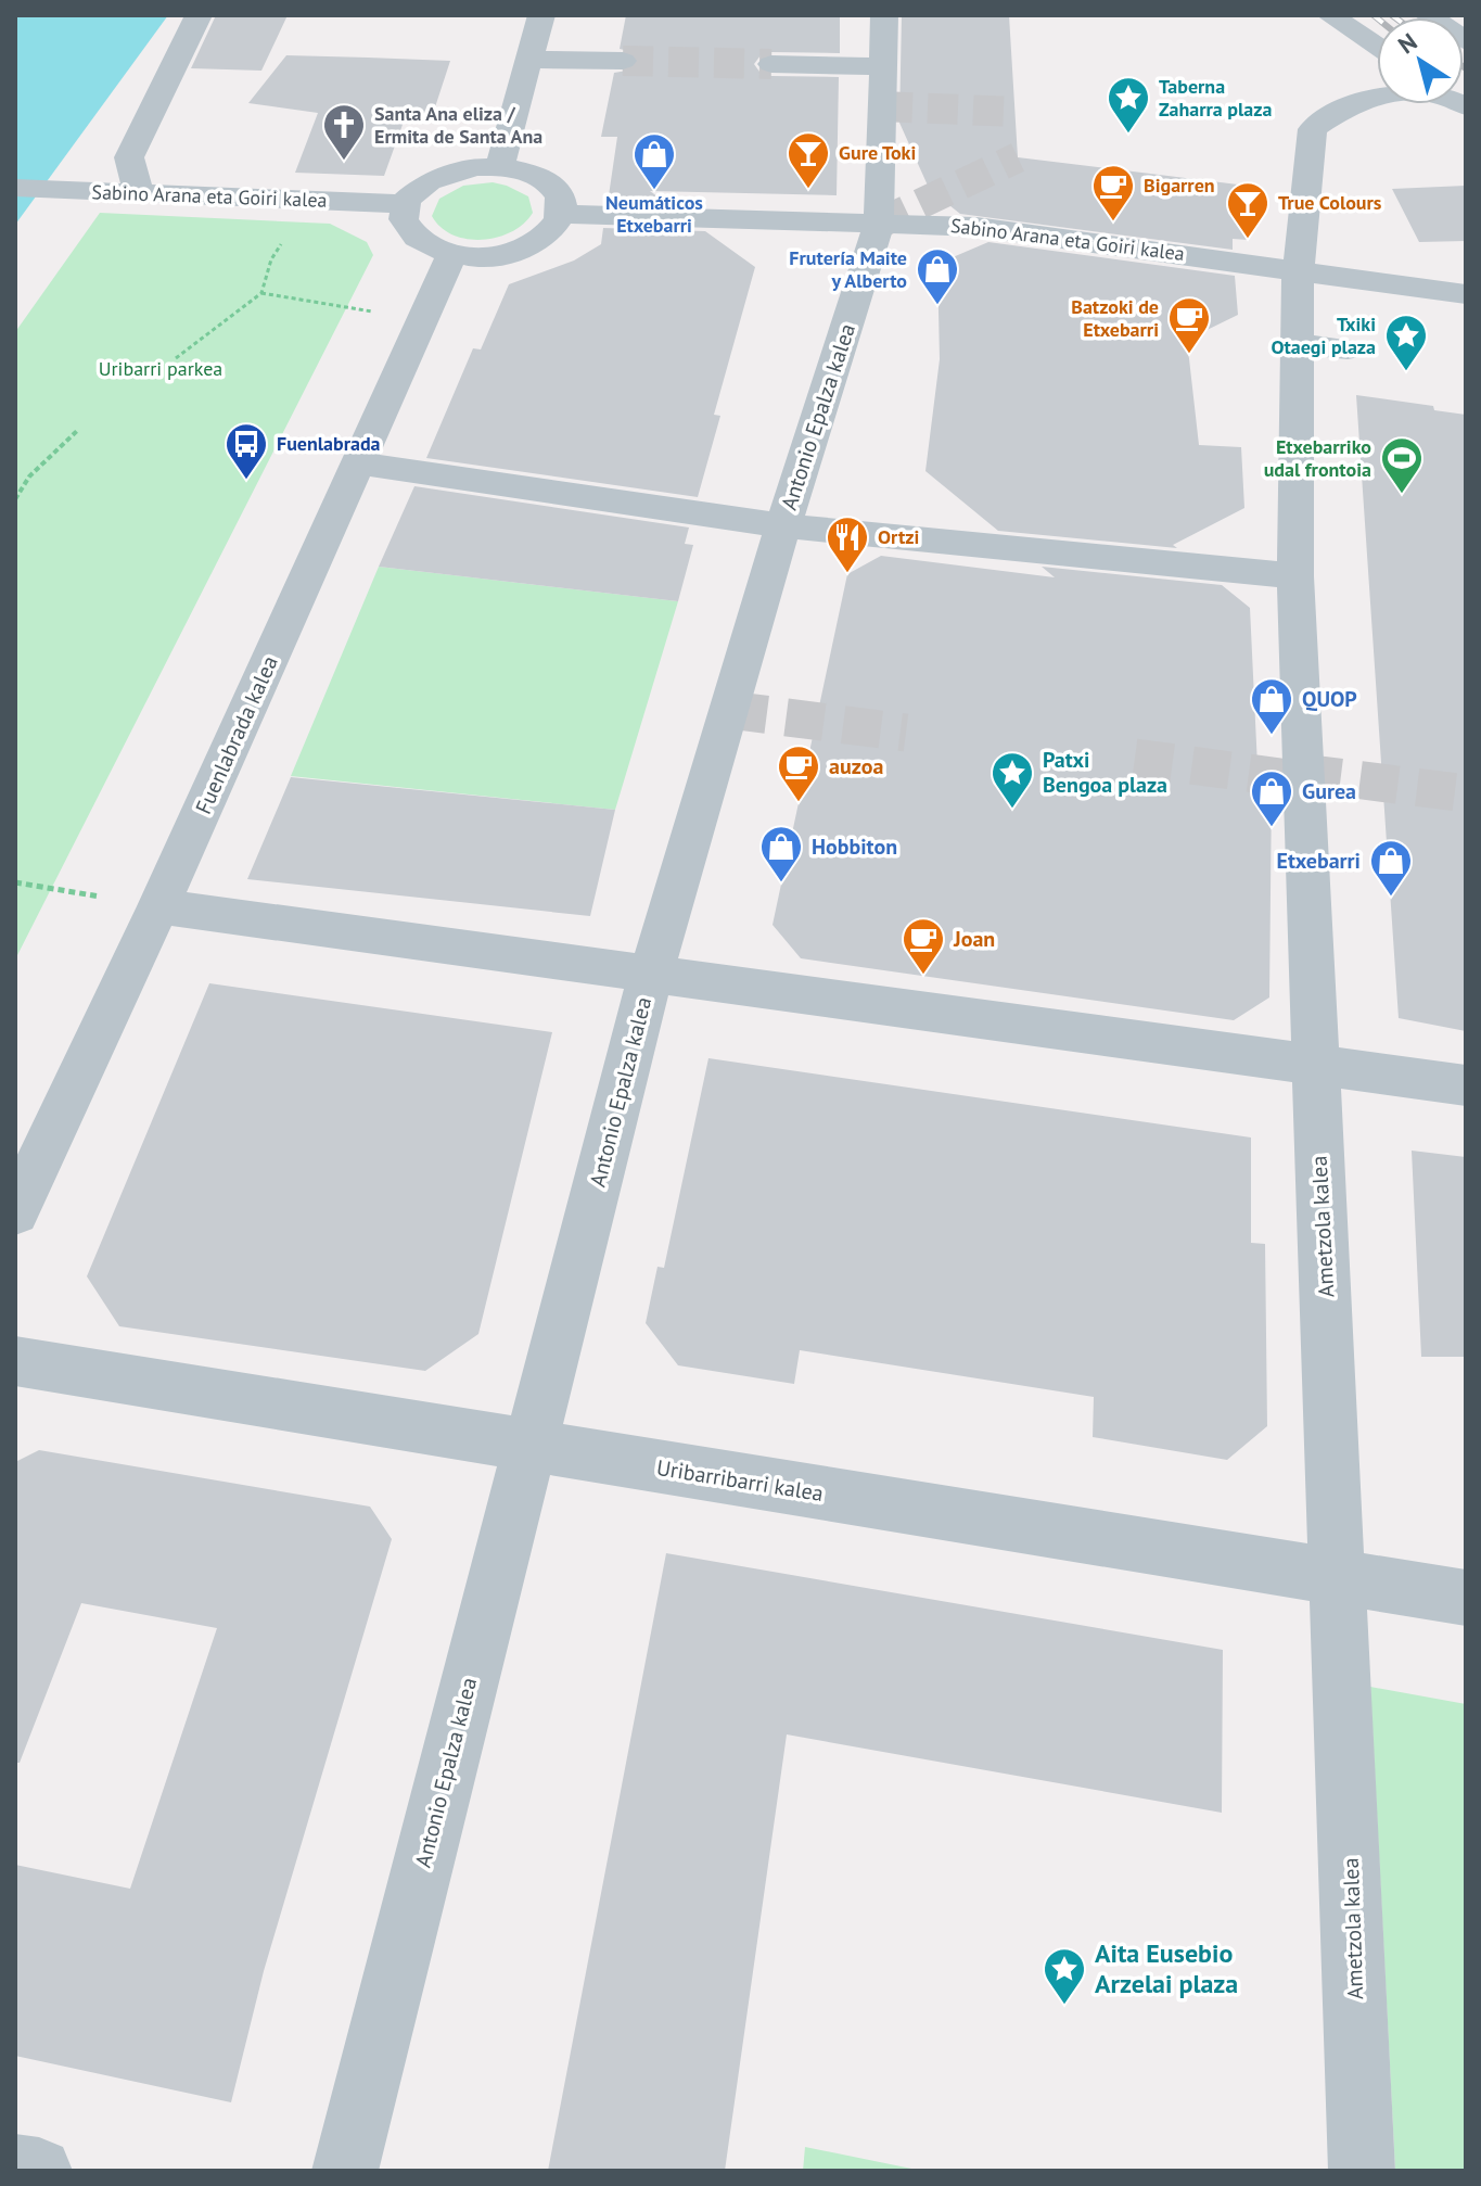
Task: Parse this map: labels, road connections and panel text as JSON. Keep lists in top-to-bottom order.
{
  "streets": {
    "street": [
      "Sabino Arana eta Goiri kalea",
      "Antonio Epalza kalea",
      "Fuenlabrada kalea",
      "Ametzola kalea",
      "Uribarribarri kalea"
    ]
  },
  "crossings": [
    ["Sabino Arana eta Goiri kalea", "Antonio Epalza kalea"],
    ["Sabino Arana eta Goiri kalea", "Fuenlabrada kalea"],
    ["Sabino Arana eta Goiri kalea", "Ametzola kalea"],
    ["Antonio Epalza kalea", "Uribarribarri kalea"],
    ["Ametzola kalea", "Uribarribarri kalea"]
  ],
  "parks": ["Uribarri parkea"],
  "places": {
    "place": [
      "Taberna Zaharra plaza",
      "Txiki Otaegi plaza",
      "Patxi Bengoa plaza",
      "Aita Eusebio Arzelai plaza"
    ],
    "church": ["Santa Ana eliza / Ermita de Santa Ana"],
    "bar": ["Gure Toki", "True Colours"],
    "shop": [
      "Neumáticos Etxebarri",
      "Frutería Maite y Alberto",
      "QUOP",
      "Gurea",
      "Hobbiton",
      "Etxebarri"
    ],
    "cafe": [
      "Bigarren",
      "Batzoki de Etxebarri",
      "auzoa",
      "Joan"
    ],
    "bus stop": ["Fuenlabrada"],
    "sports": ["Etxebarriko udal frontoia"],
    "restaurant": ["Ortzi"]
  },
  "north": "top left"
}
